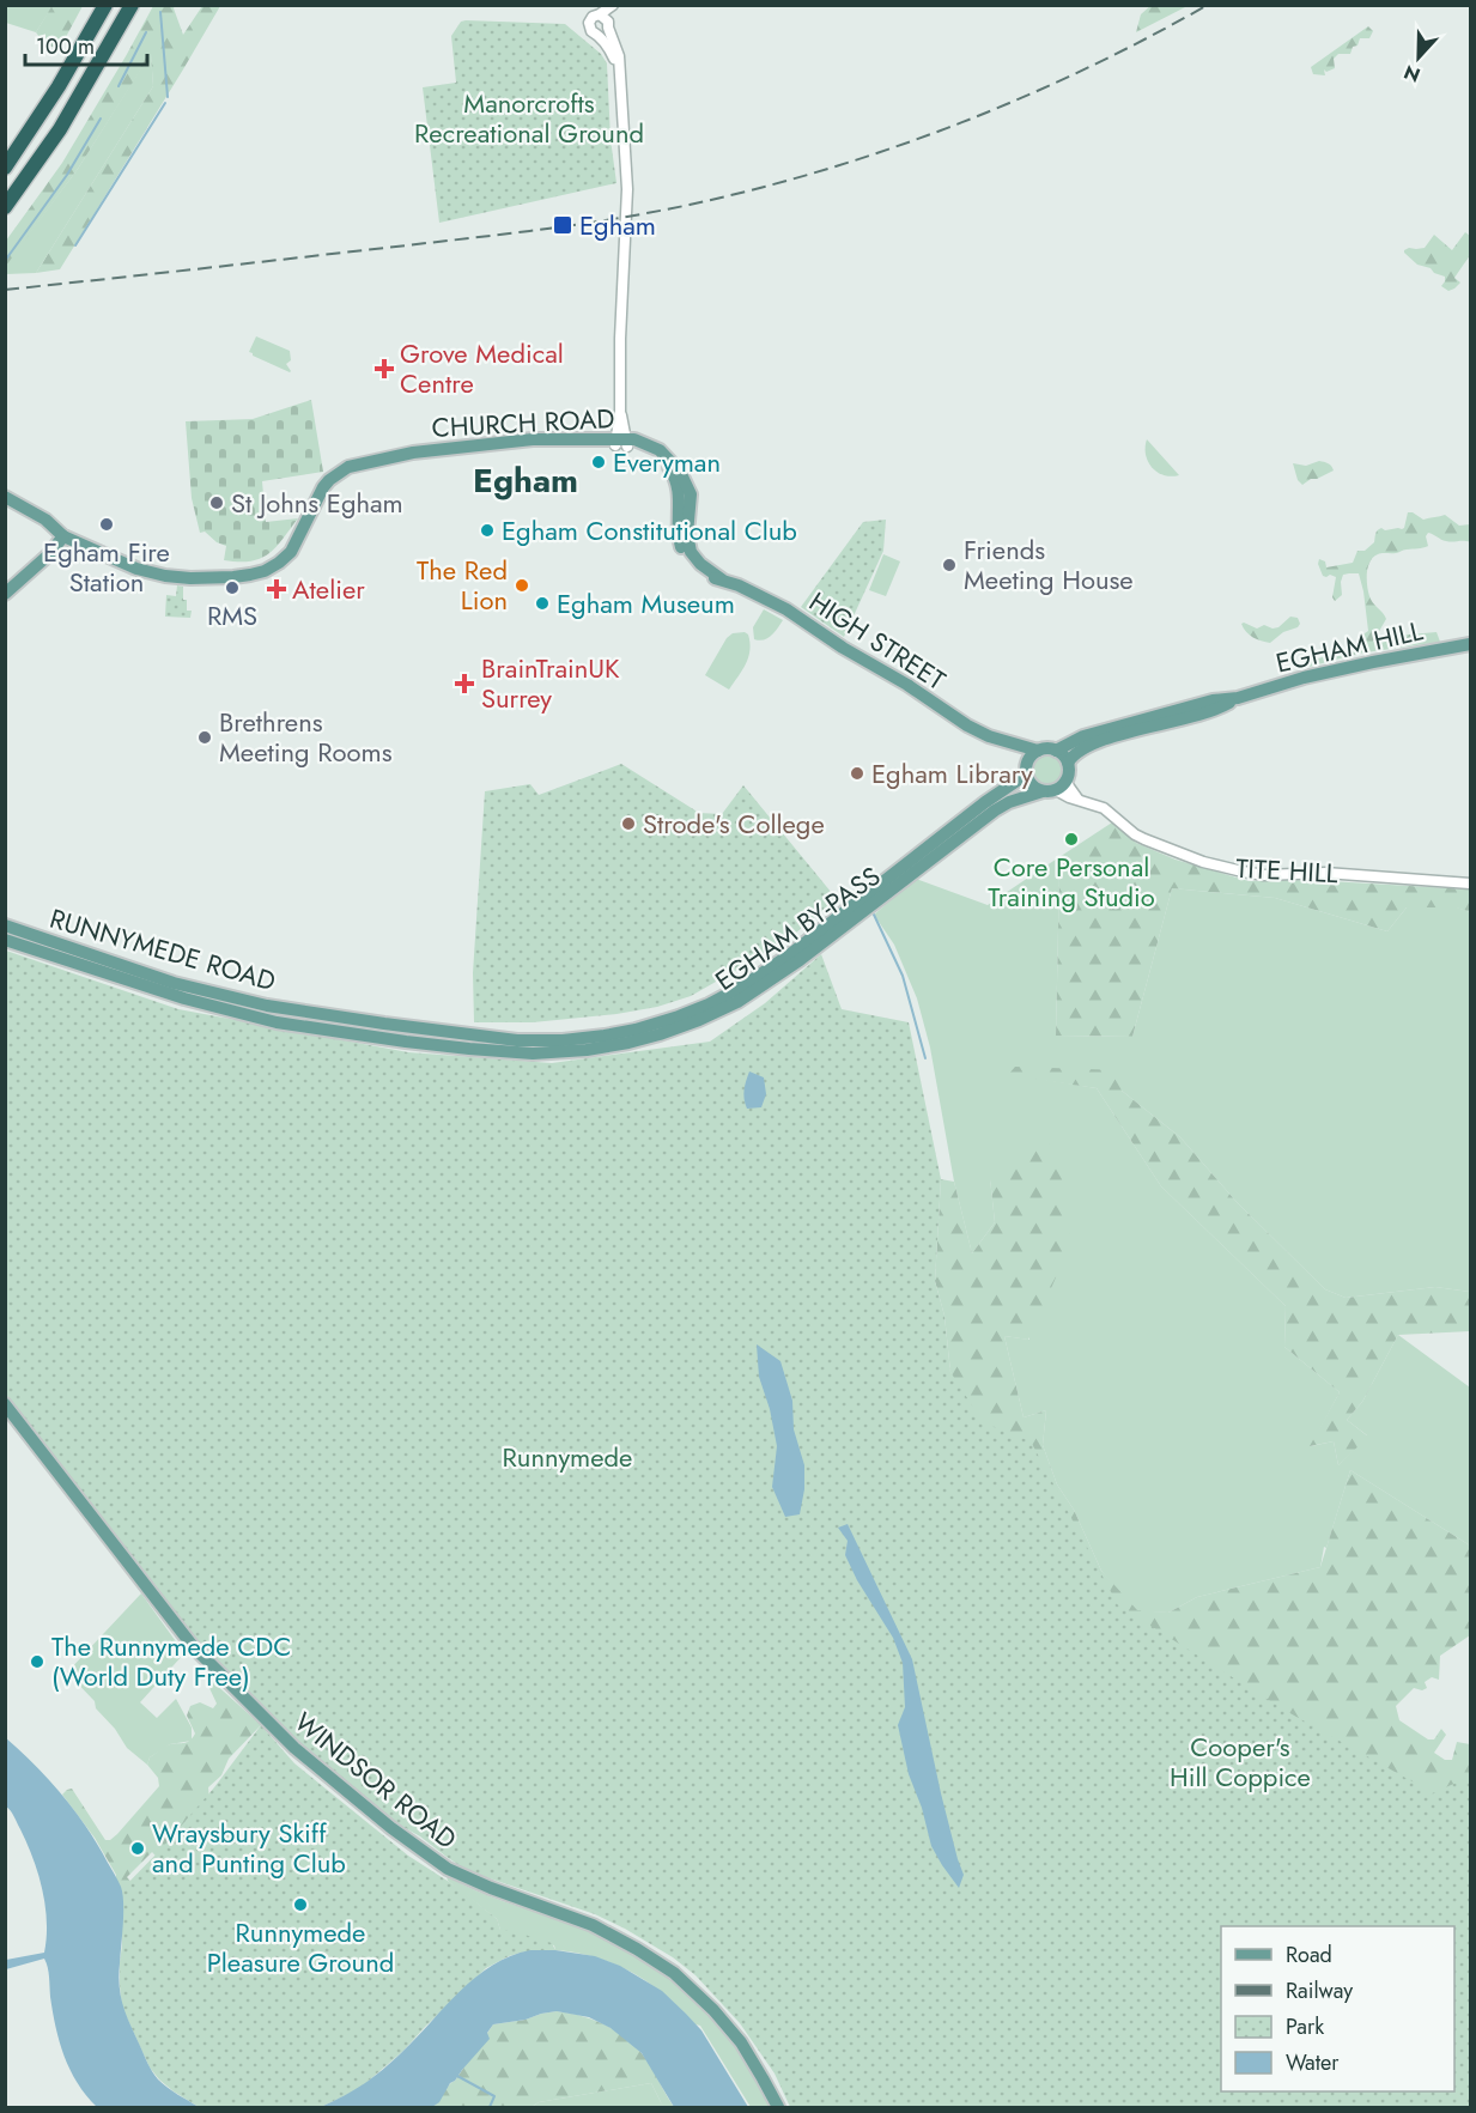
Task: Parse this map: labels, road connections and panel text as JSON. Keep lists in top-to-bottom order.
{
  "streets": {
    "main road": [
      "CHURCH ROAD",
      "HIGH STREET",
      "EGHAM HILL",
      "EGHAM BY-PASS",
      "RUNNYMEDE ROAD",
      "WINDSOR ROAD"
    ],
    "street": ["TITE HILL"]
  },
  "crossings": [
    ["CHURCH ROAD", "HIGH STREET"],
    ["HIGH STREET", "EGHAM HILL"],
    ["HIGH STREET", "TITE HILL"],
    ["HIGH STREET", "EGHAM BY-PASS"],
    ["EGHAM HILL", "TITE HILL"],
    ["EGHAM HILL", "EGHAM BY-PASS"],
    ["TITE HILL", "EGHAM BY-PASS"],
    ["EGHAM BY-PASS", "RUNNYMEDE ROAD"]
  ],
  "districts": ["Egham"],
  "parks": ["Manorcrofts Recreational Ground", "Runnymede", "Cooper's Hill Coppice"],
  "places": {
    "transit": ["Egham"],
    "health": ["Grove Medical Centre", "Atelier", "BrainTrainUK Surrey"],
    "other": [
      "Everyman",
      "St Johns Egham",
      "Egham Fire Station",
      "Egham Constitutional Club",
      "Friends Meeting House",
      "The Red Lion",
      "RMS",
      "Egham Museum",
      "Brethrens Meeting Rooms",
      "Egham Library",
      "Strode's College",
      "Core Personal Training Studio",
      "The Runnymede CDC (World Duty Free)",
      "Wraysbury Skiff and Punting Club",
      "Runnymede Pleasure Ground"
    ]
  },
  "legend": [
    "Road",
    "Railway",
    "Park",
    "Water"
  ],
  "scale_bar": "100 m",
  "north": "bottom"
}
